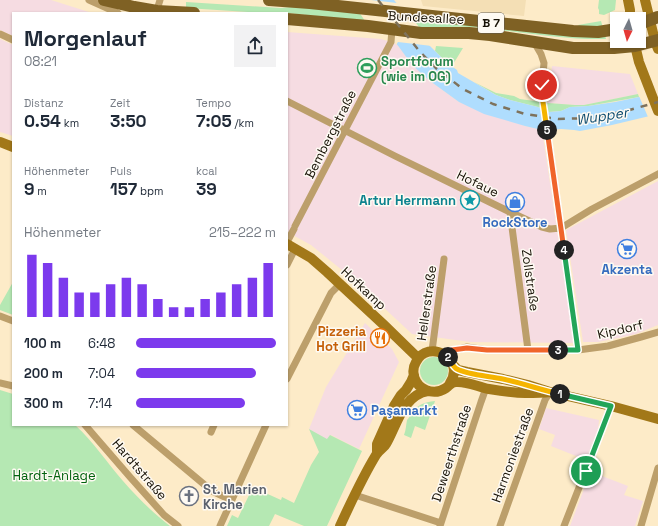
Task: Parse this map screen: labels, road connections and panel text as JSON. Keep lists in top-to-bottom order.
{
  "streets": {
    "main road": ["Bundesallee", "B 7"],
    "street": [
      "Bembergstraße",
      "Hofaue",
      "Zollstraße",
      "Hofkamp",
      "Hellerstraße",
      "Kipdorf",
      "Deweerthstraße",
      "Harmoniestraße",
      "Hardtstraße"
    ]
  },
  "crossings": [
    ["Bundesallee", "Bembergstraße"],
    ["Bembergstraße", "Hofaue"],
    ["Bembergstraße", "Hofkamp"],
    ["Hofaue", "Zollstraße"],
    ["Zollstraße", "Kipdorf"],
    ["Hofkamp", "Hellerstraße"],
    ["Hofkamp", "Kipdorf"],
    ["Hellerstraße", "Kipdorf"]
  ],
  "water": ["Wupper"],
  "parks": ["Hardt-Anlage"],
  "places": {
    "sports": ["Sportforum (wie im OG)"],
    "place": ["Artur Herrmann"],
    "shop": ["RockStore"],
    "supermarket": ["Akzenta", "Paşamarkt"],
    "restaurant": ["Pizzeria Hot Grill"],
    "church": ["St. Marien Kirche"]
  },
  "north": "bottom",
  "page": {
    "heading": ["Morgenlauf", "08:21"],
    "stats": [
      ["Distanz", "0.54 km"],
      ["Zeit", "3:50"],
      ["Tempo", "7:05 /km"],
      ["Höhenmeter", "9 m"],
      ["Puls", "157 bpm"],
      ["kcal", "39"]
    ],
    "pins": [
      "5",
      "4",
      "3",
      "2",
      "1"
    ],
    "chart": ["Höhenmeter", "215–222 m"],
    "list": [
      {
        "name": "100 m",
        "note": "6:48"
      },
      {
        "name": "200 m",
        "note": "7:04"
      },
      {
        "name": "300 m",
        "note": "7:14"
      }
    ]
  }
}
